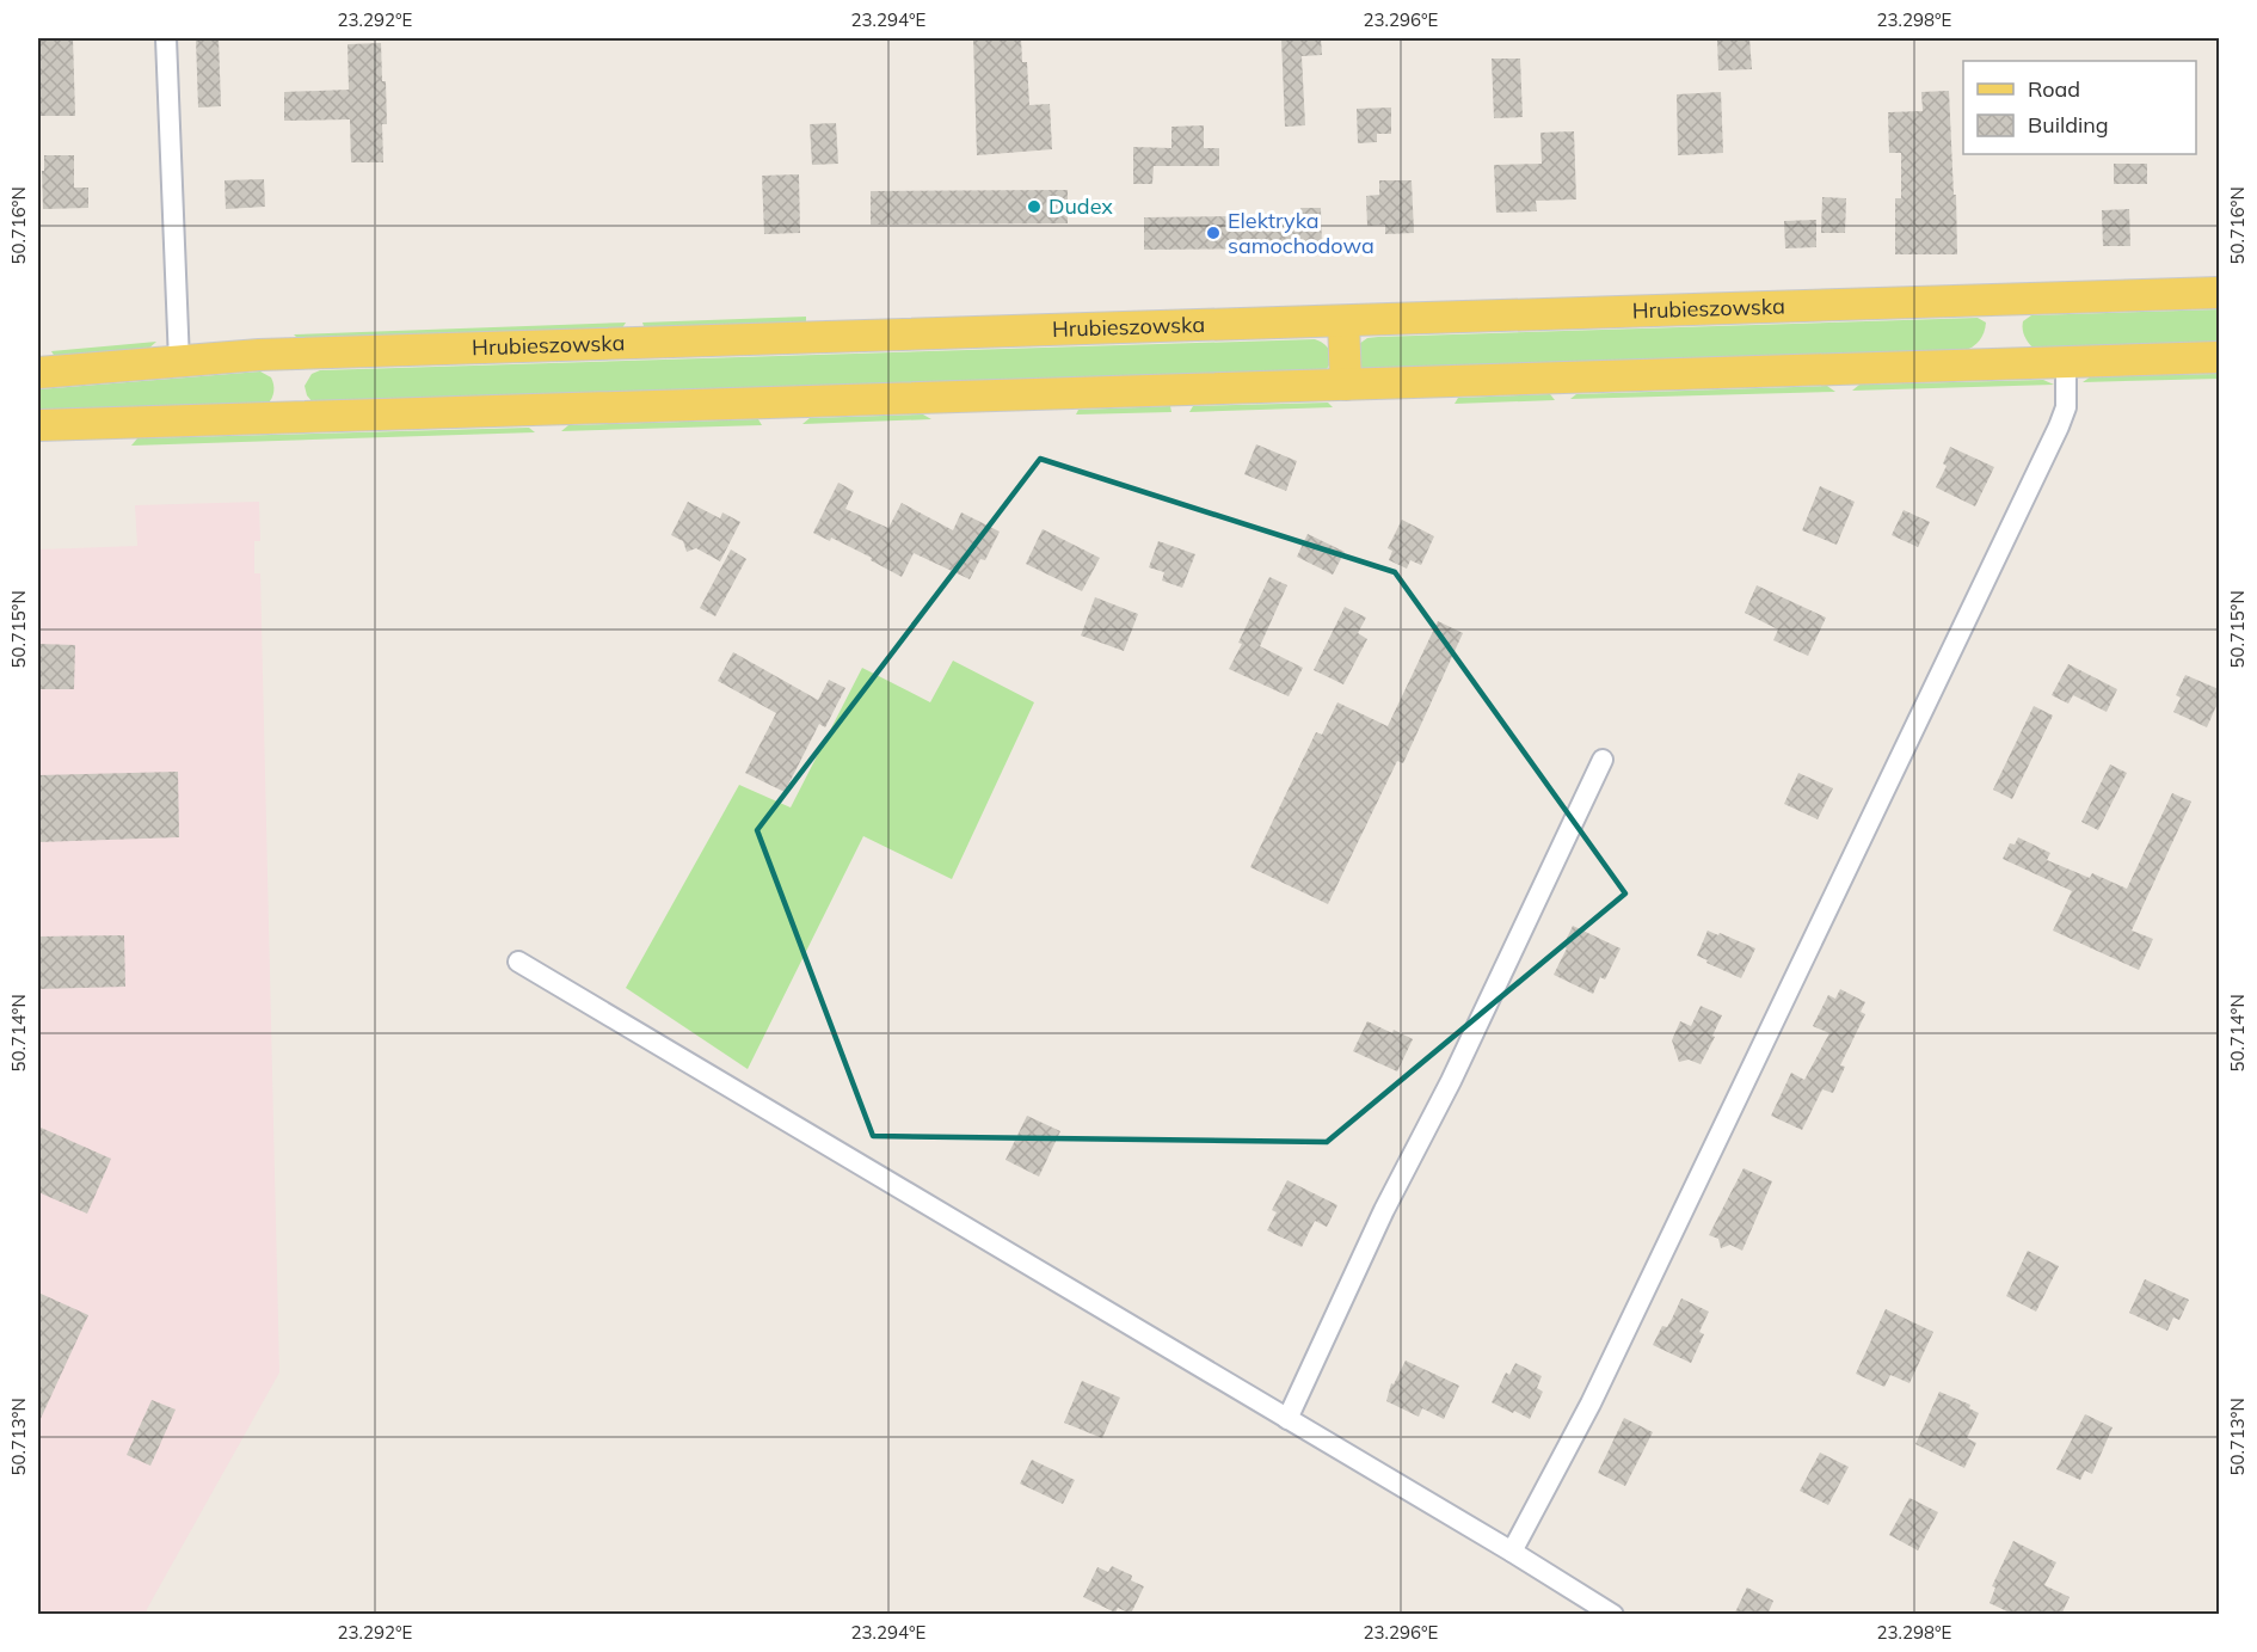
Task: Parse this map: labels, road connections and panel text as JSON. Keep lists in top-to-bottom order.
{
  "streets": {
    "main road": ["Hrubieszowska"]
  },
  "places": ["Dudex", "Elektryka samochodowa"],
  "legend": ["Road", "Building"],
  "coordinates": [
    "23.292°E",
    "23.294°E",
    "23.296°E",
    "23.298°E",
    "50.716°N",
    "50.715°N",
    "50.714°N",
    "50.713°N"
  ]
}
